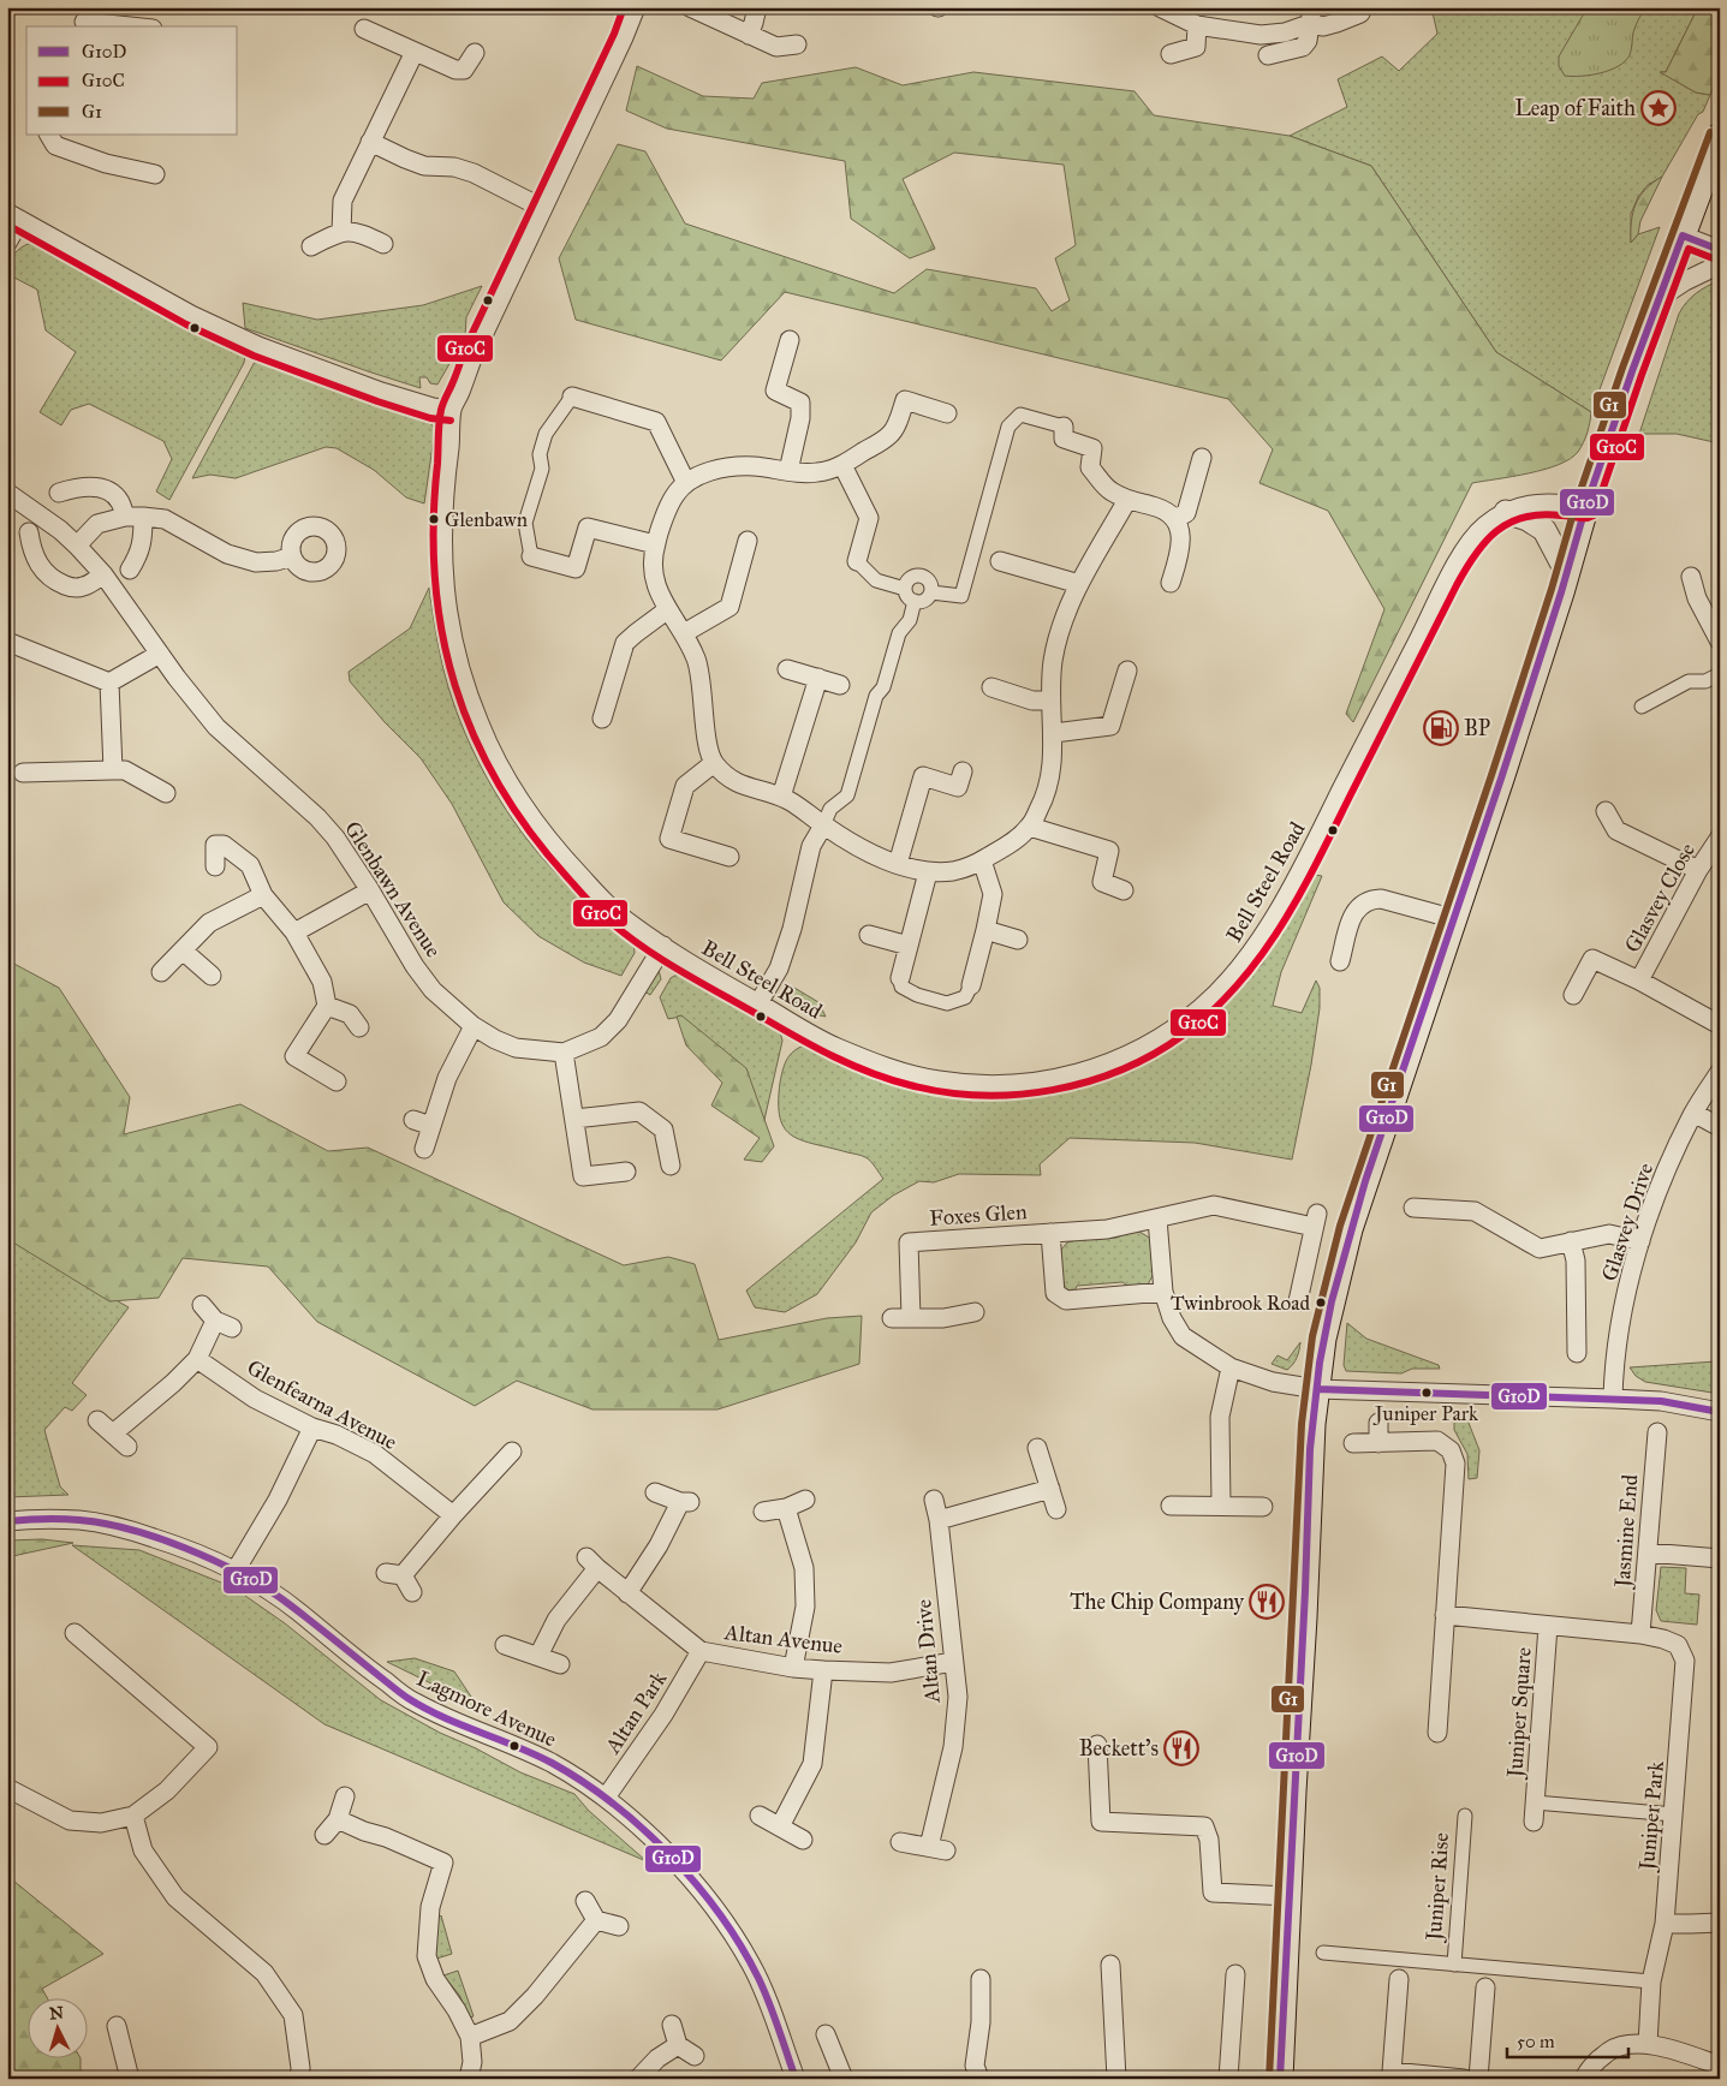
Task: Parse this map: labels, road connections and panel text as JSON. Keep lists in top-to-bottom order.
{
  "streets": {
    "street": [
      "Bell Steel Road",
      "Glenbawn Avenue",
      "Glasvey Close",
      "Foxes Glen",
      "Glasvey Drive",
      "Glenfearna Avenue",
      "Jasmine End",
      "Altan Avenue",
      "Altan Drive",
      "Lagmore Avenue",
      "Altan Park",
      "Juniper Square",
      "Juniper Park",
      "Juniper Rise"
    ]
  },
  "crossings": [
    ["Bell Steel Road", "Glenbawn Avenue"],
    ["Jasmine End", "Juniper Park"],
    ["Altan Avenue", "Altan Drive"],
    ["Altan Avenue", "Altan Park"],
    ["Lagmore Avenue", "Altan Park"],
    ["Juniper Square", "Juniper Park"],
    ["Juniper Park", "Juniper Rise"]
  ],
  "places": {
    "place": ["Leap of Faith"],
    "other": ["Glenbawn", "Twinbrook Road", "Juniper Park"],
    "fuel station": ["BP"],
    "restaurant": ["The Chip Company", "Beckett's"]
  },
  "lines": ["transit line G10C", "transit line G1", "transit line G10D"],
  "legend": ["G10D", "G10C", "G1"],
  "scale_bar": "50 m",
  "north": "top"
}
